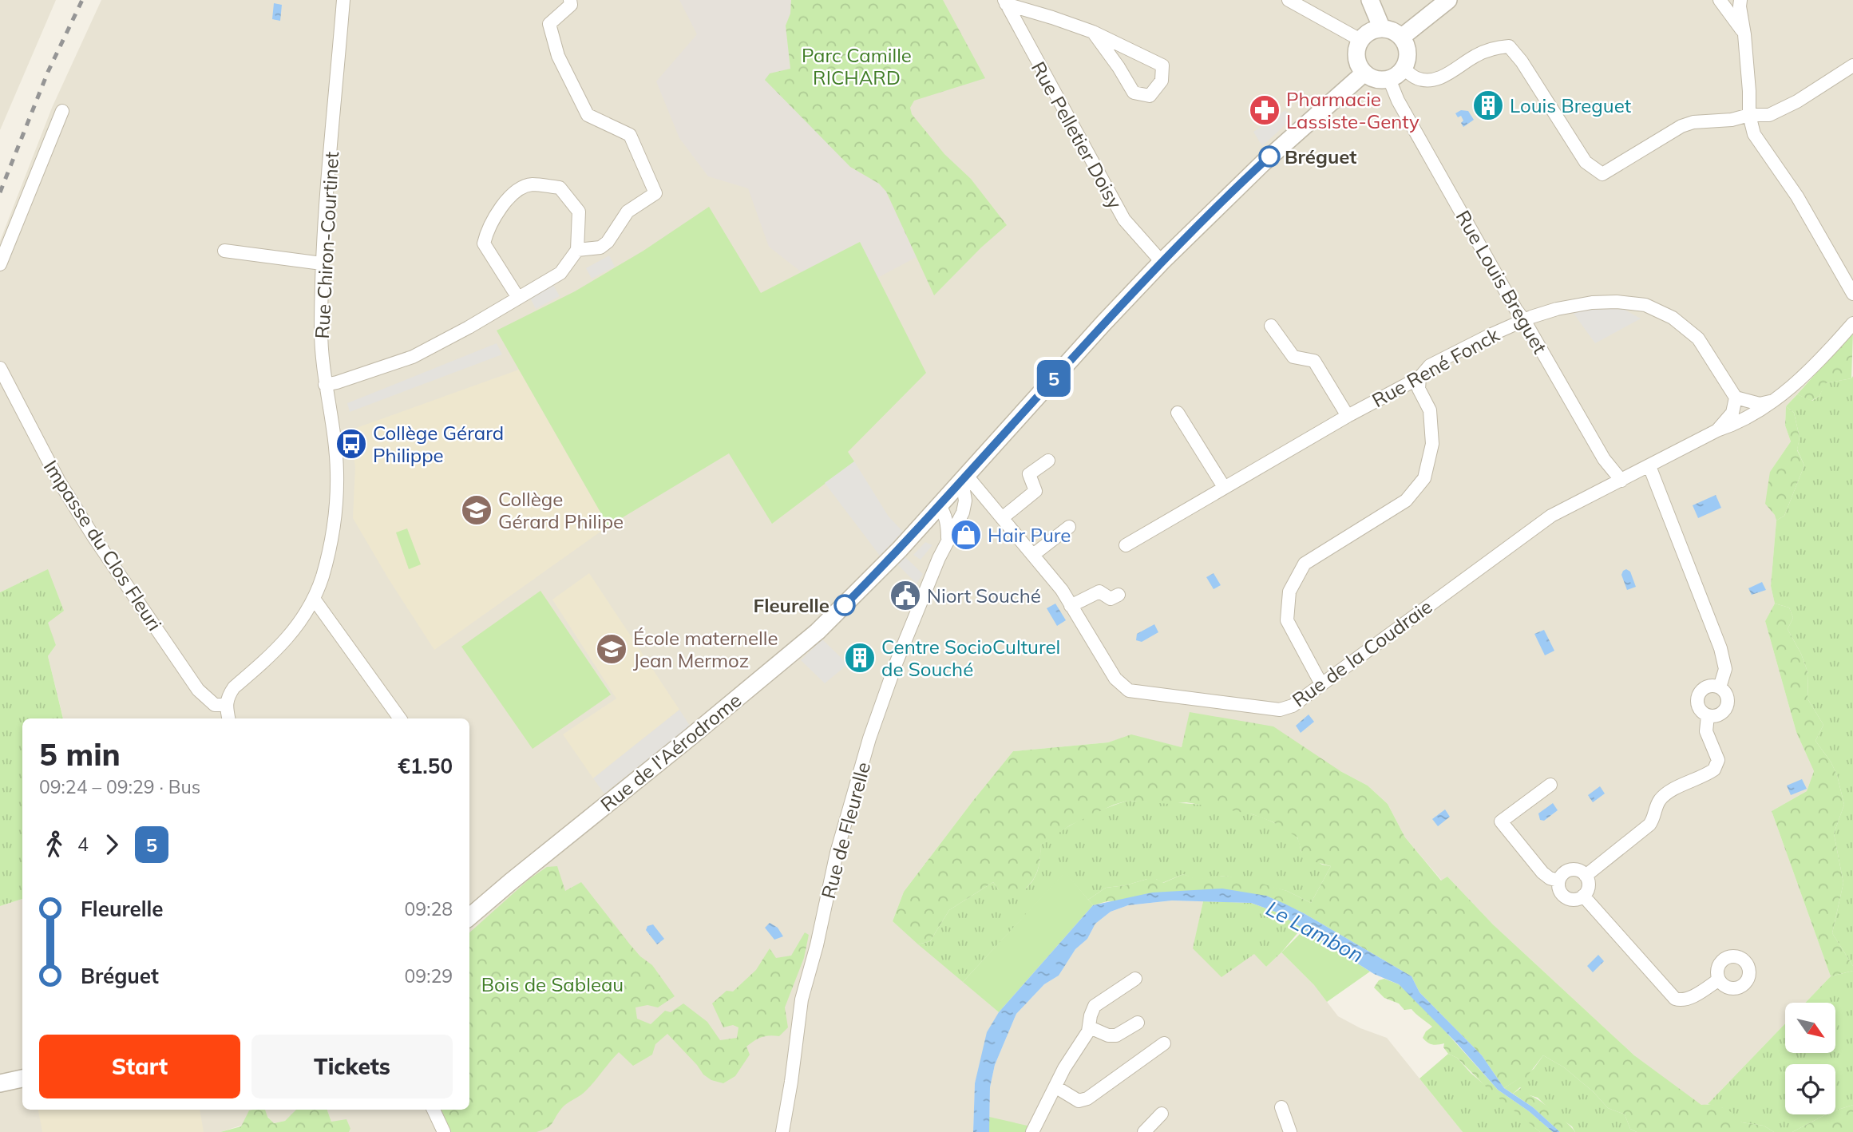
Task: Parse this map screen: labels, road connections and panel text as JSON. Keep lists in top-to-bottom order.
{
  "streets": {
    "street": [
      "Rue Pelletier Doisy",
      "Rue Chiron-Courtinet",
      "Rue Louis Breguet",
      "Rue René Fonck",
      "Impasse du Clos Fleuri",
      "Rue de la Coudraie",
      "Rue de l'Aérodrome",
      "Rue de Fleurelle"
    ]
  },
  "crossings": [
    ["Rue Pelletier Doisy", "Rue de l'Aérodrome"],
    ["Rue Chiron-Courtinet", "Impasse du Clos Fleuri"],
    ["Rue Louis Breguet", "Rue René Fonck"],
    ["Rue Louis Breguet", "Rue de la Coudraie"],
    ["Rue Louis Breguet", "Rue de l'Aérodrome"],
    ["Rue René Fonck", "Rue de la Coudraie"],
    ["Rue de la Coudraie", "Rue de l'Aérodrome"],
    ["Rue de la Coudraie", "Rue de Fleurelle"],
    ["Rue de l'Aérodrome", "Rue de Fleurelle"]
  ],
  "water": ["Le Lambon"],
  "parks": ["Parc Camille RICHARD", "Bois de Sableau"],
  "places": {
    "building": ["Louis Breguet", "Centre SocioCulturel de Souché"],
    "pharmacy": ["Pharmacie Lassiste-Genty"],
    "other": ["Bréguet", "Fleurelle"],
    "bus stop": ["Collège Gérard Philippe"],
    "school or university": ["Collège Gérard Philipe", "École maternelle Jean Mermoz"],
    "shop": ["Hair Pure"],
    "public building": ["Niort Souché"]
  },
  "lines": ["bus line 5"],
  "north": "bottom right",
  "page": {
    "on_map": "5",
    "heading": ["5 min", "09:24 – 09:29 · Bus", "€1.50"],
    "legs": ["4", "5"],
    "list": [
      {
        "name": "Fleurelle",
        "value": "09:28"
      },
      {
        "name": "Bréguet",
        "value": "09:29"
      }
    ],
    "buttons": ["Start", "Tickets"]
  }
}
